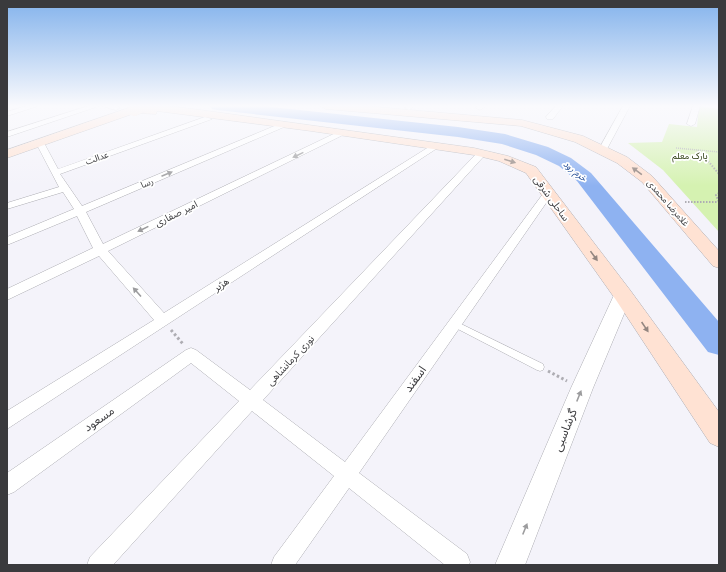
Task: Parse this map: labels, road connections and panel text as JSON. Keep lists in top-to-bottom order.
{
  "streets": {
    "main road": ["ساحلی شرقی", "غلامرضا محمدی"],
    "street": [
      "عدالت",
      "رسا",
      "امیر صفاری",
      "هژبر",
      "نوری کرمانشاهی",
      "اسفند",
      "مسعود",
      "گرشاسبی"
    ]
  },
  "crossings": [
    ["ساحلی شرقی", "هژبر"],
    ["ساحلی شرقی", "نوری کرمانشاهی"],
    ["ساحلی شرقی", "اسفند"],
    ["ساحلی شرقی", "گرشاسبی"]
  ],
  "one_way": [
    "رسا",
    "ساحلی شرقی",
    "غلامرضا محمدی",
    "امیر صفاری",
    "گرشاسبی"
  ],
  "water": ["خرم رود"],
  "parks": ["پارک معلم"]
}
